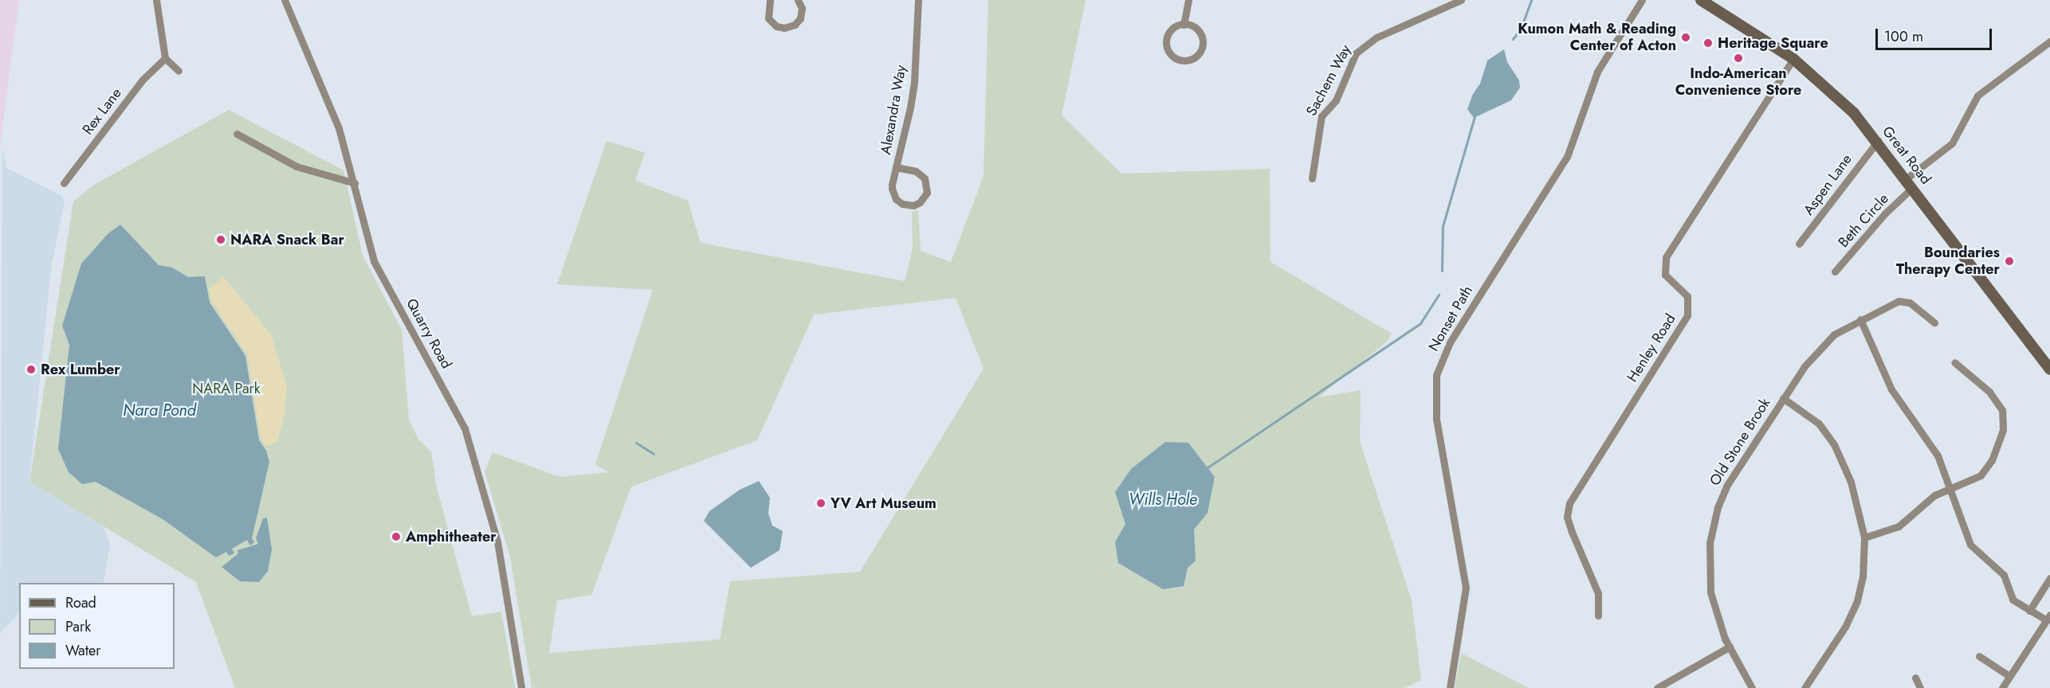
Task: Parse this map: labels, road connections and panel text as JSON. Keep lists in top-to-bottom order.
{
  "streets": {
    "main road": ["Great Road"],
    "street": [
      "Sachem Way",
      "Alexandra Way",
      "Rex Lane",
      "Aspen Lane",
      "Beth Circle",
      "Nonset Path",
      "Quarry Road",
      "Henley Road",
      "Old Stone Brook"
    ]
  },
  "crossings": [
    ["Great Road", "Aspen Lane"],
    ["Great Road", "Beth Circle"],
    ["Great Road", "Henley Road"]
  ],
  "water": ["Nara Pond", "Wills Hole"],
  "parks": ["NARA Park"],
  "places": [
    "Kumon Math & Reading Center of Acton",
    "Heritage Square",
    "Indo-American Convenience Store",
    "NARA Snack Bar",
    "Boundaries Therapy Center",
    "Rex Lumber",
    "YV Art Museum",
    "Amphitheater"
  ],
  "legend": ["Road", "Park", "Water"],
  "scale_bar": "100 m"
}
